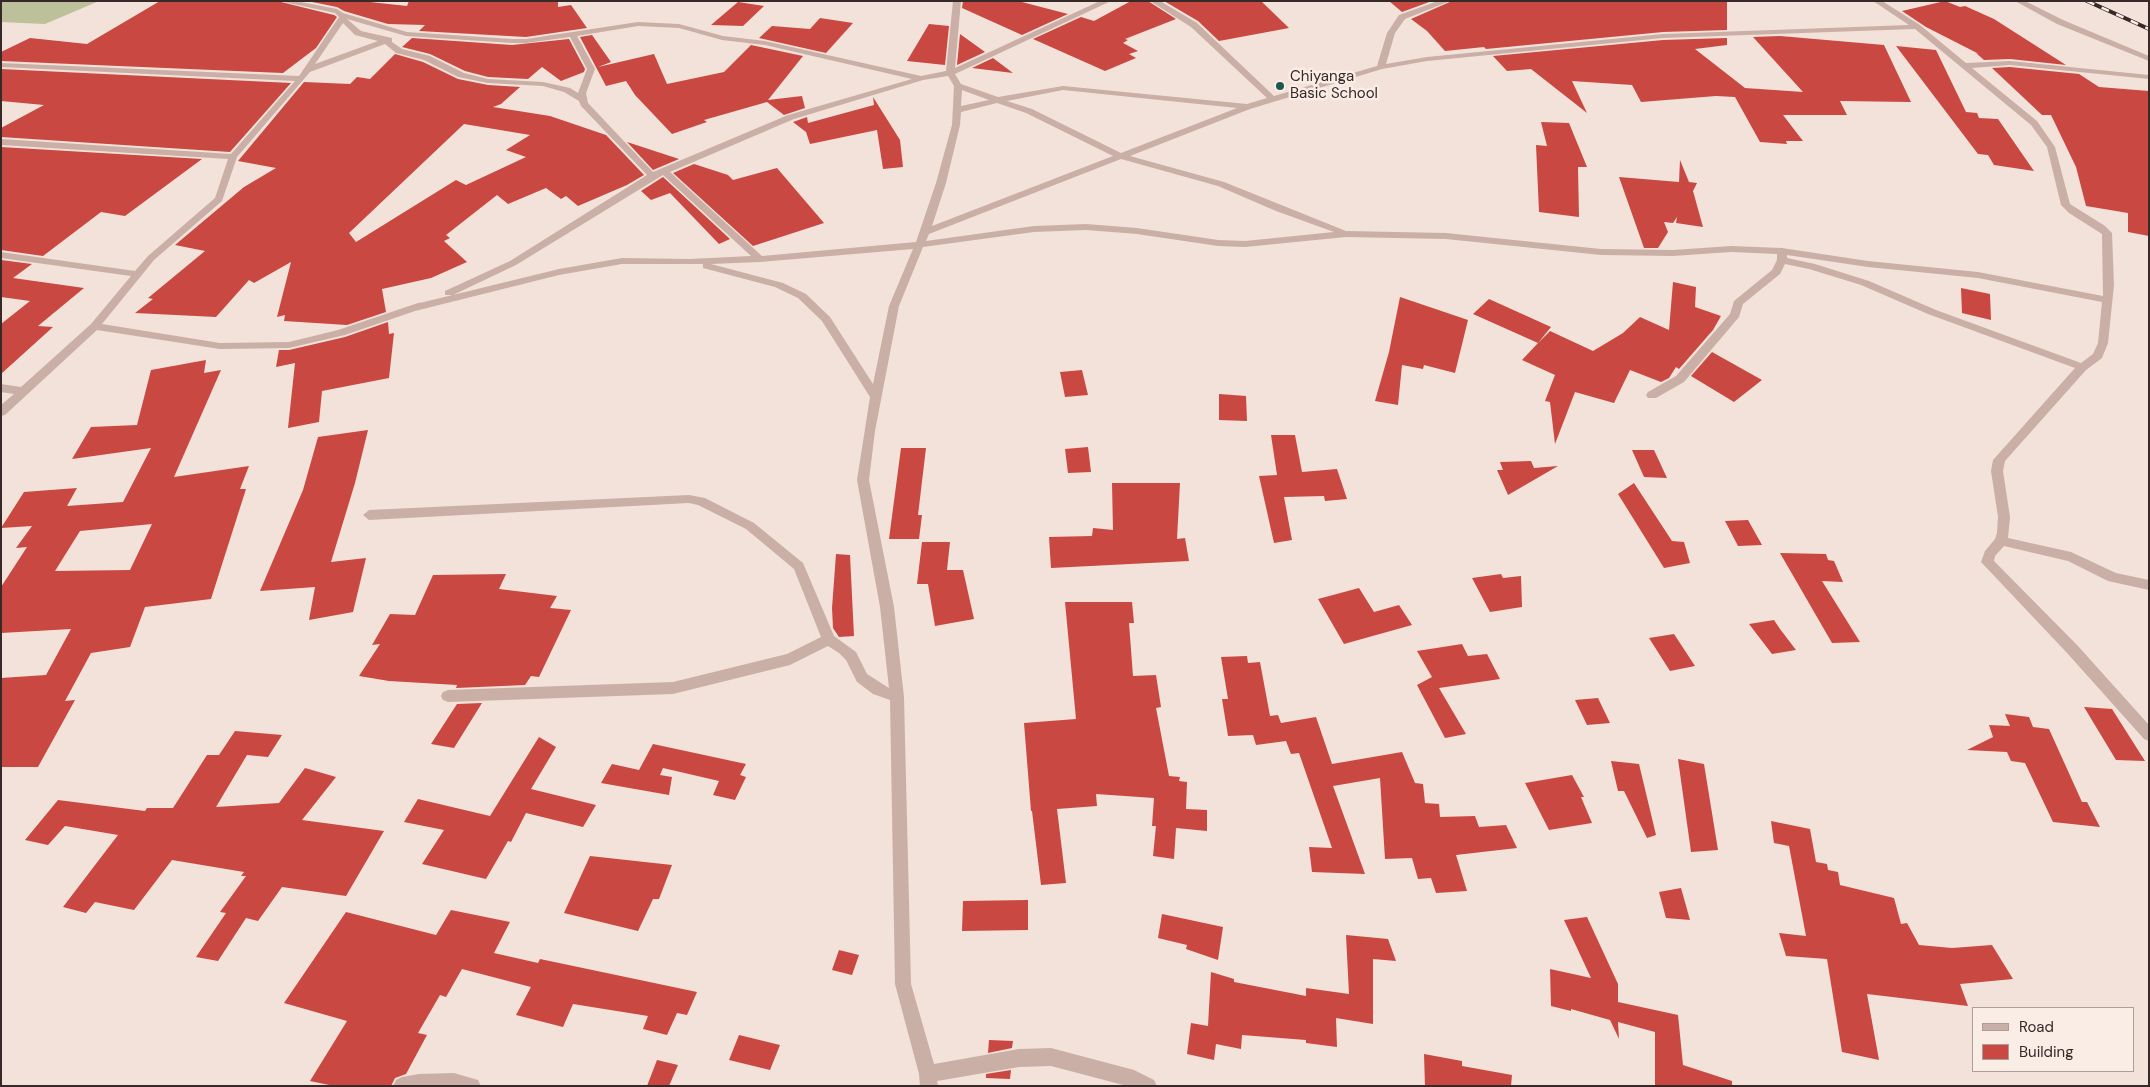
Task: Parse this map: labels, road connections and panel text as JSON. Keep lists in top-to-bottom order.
{
  "places": ["Chiyanga Basic School"],
  "legend": ["Road", "Building"]
}
